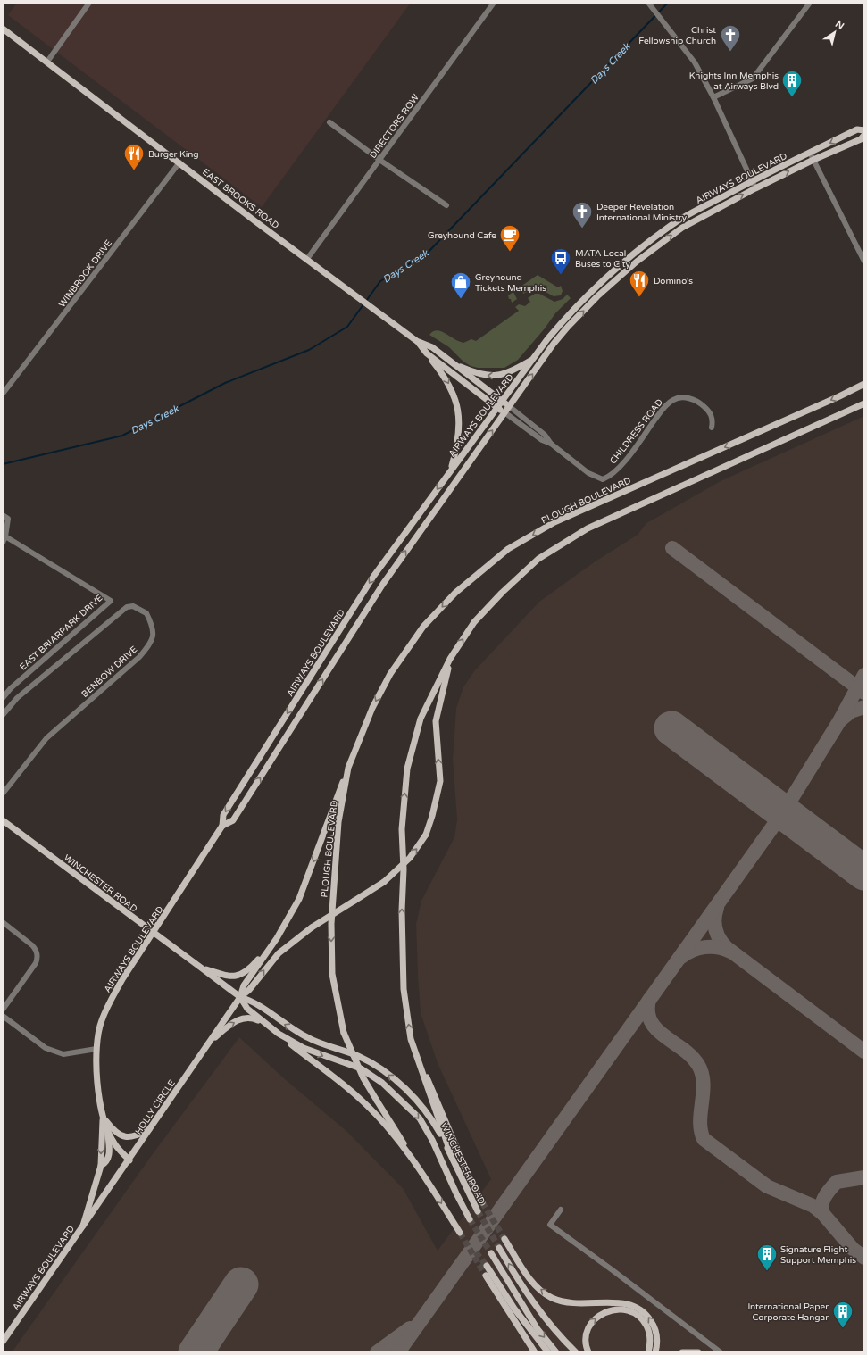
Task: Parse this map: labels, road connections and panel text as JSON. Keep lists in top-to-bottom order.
{
  "streets": {
    "main road": [
      "AIRWAYS BOULEVARD",
      "EAST BROOKS ROAD",
      "PLOUGH BOULEVARD",
      "WINCHESTER ROAD",
      "HOLLY CIRCLE"
    ],
    "street": [
      "DIRECTORS ROW",
      "WINBROOK DRIVE",
      "CHILDRESS ROAD",
      "EAST BRIARPARK DRIVE",
      "BENBOW DRIVE"
    ]
  },
  "crossings": [
    ["DIRECTORS ROW", "EAST BROOKS ROAD"],
    ["AIRWAYS BOULEVARD", "EAST BROOKS ROAD"],
    ["AIRWAYS BOULEVARD", "WINCHESTER ROAD"],
    ["AIRWAYS BOULEVARD", "HOLLY CIRCLE"],
    ["EAST BROOKS ROAD", "WINBROOK DRIVE"],
    ["EAST BROOKS ROAD", "CHILDRESS ROAD"],
    ["WINCHESTER ROAD", "HOLLY CIRCLE"]
  ],
  "water": ["Days Creek"],
  "places": {
    "church": ["Christ Fellowship Church", "Deeper Revelation International Ministry"],
    "building": ["Knights Inn Memphis at Airways Blvd", "Signature Flight Support Memphis", "International Paper Corporate Hangar"],
    "restaurant": ["Burger King", "Domino's"],
    "cafe": ["Greyhound Cafe"],
    "bus stop": ["MATA Local Buses to City"],
    "shop": ["Greyhound Tickets Memphis"]
  },
  "north": "top right"
}
